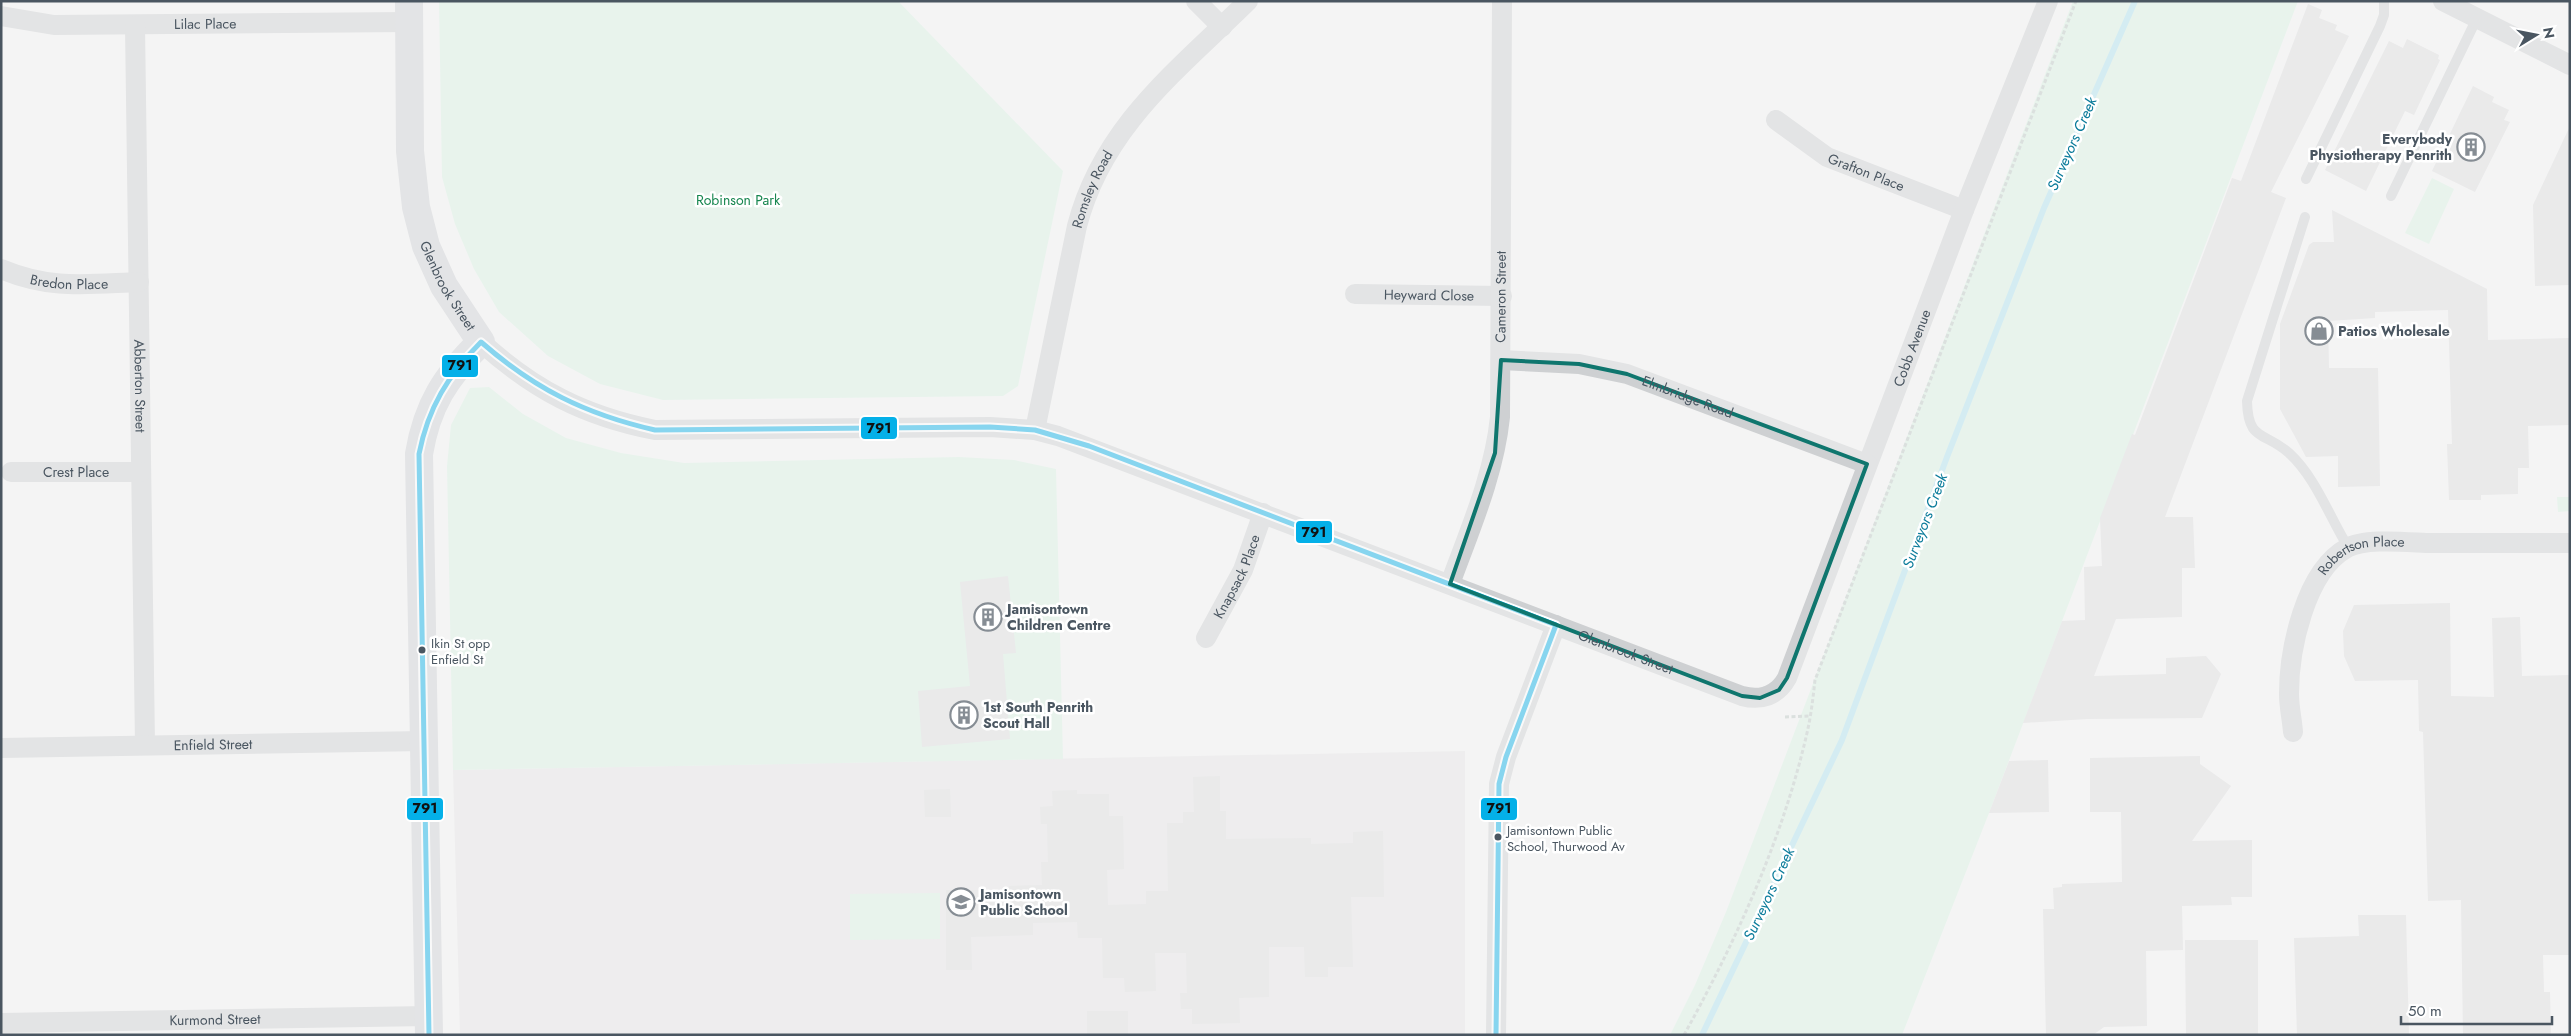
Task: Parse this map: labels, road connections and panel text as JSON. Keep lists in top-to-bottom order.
{
  "streets": {
    "street": [
      "Lilac Place",
      "Grafton Place",
      "Romsley Road",
      "Bredon Place",
      "Glenbrook Street",
      "Heyward Close",
      "Cameron Street",
      "Cobb Avenue",
      "Abberton Street",
      "Elmbridge Road",
      "Crest Place",
      "Robertson Place",
      "Knapsack Place",
      "Enfield Street",
      "Kurmond Street"
    ]
  },
  "crossings": [
    ["Lilac Place", "Glenbrook Street"],
    ["Lilac Place", "Abberton Street"],
    ["Grafton Place", "Cobb Avenue"],
    ["Romsley Road", "Glenbrook Street"],
    ["Bredon Place", "Abberton Street"],
    ["Glenbrook Street", "Cameron Street"],
    ["Glenbrook Street", "Cobb Avenue"],
    ["Glenbrook Street", "Knapsack Place"],
    ["Heyward Close", "Cameron Street"],
    ["Cameron Street", "Elmbridge Road"],
    ["Cobb Avenue", "Elmbridge Road"],
    ["Abberton Street", "Crest Place"],
    ["Abberton Street", "Enfield Street"]
  ],
  "water": ["Surveyors Creek"],
  "parks": ["Robinson Park"],
  "places": {
    "building": ["Everybody Physiotherapy Penrith", "Jamisontown Children Centre", "1st South Penrith Scout Hall"],
    "shop": ["Patios Wholesale"],
    "other": ["Ikin St opp Enfield St", "Jamisontown Public School, Thurwood Av"],
    "school or university": ["Jamisontown Public School"]
  },
  "lines": ["transit line 791"],
  "scale_bar": "50 m",
  "north": "right"
}
